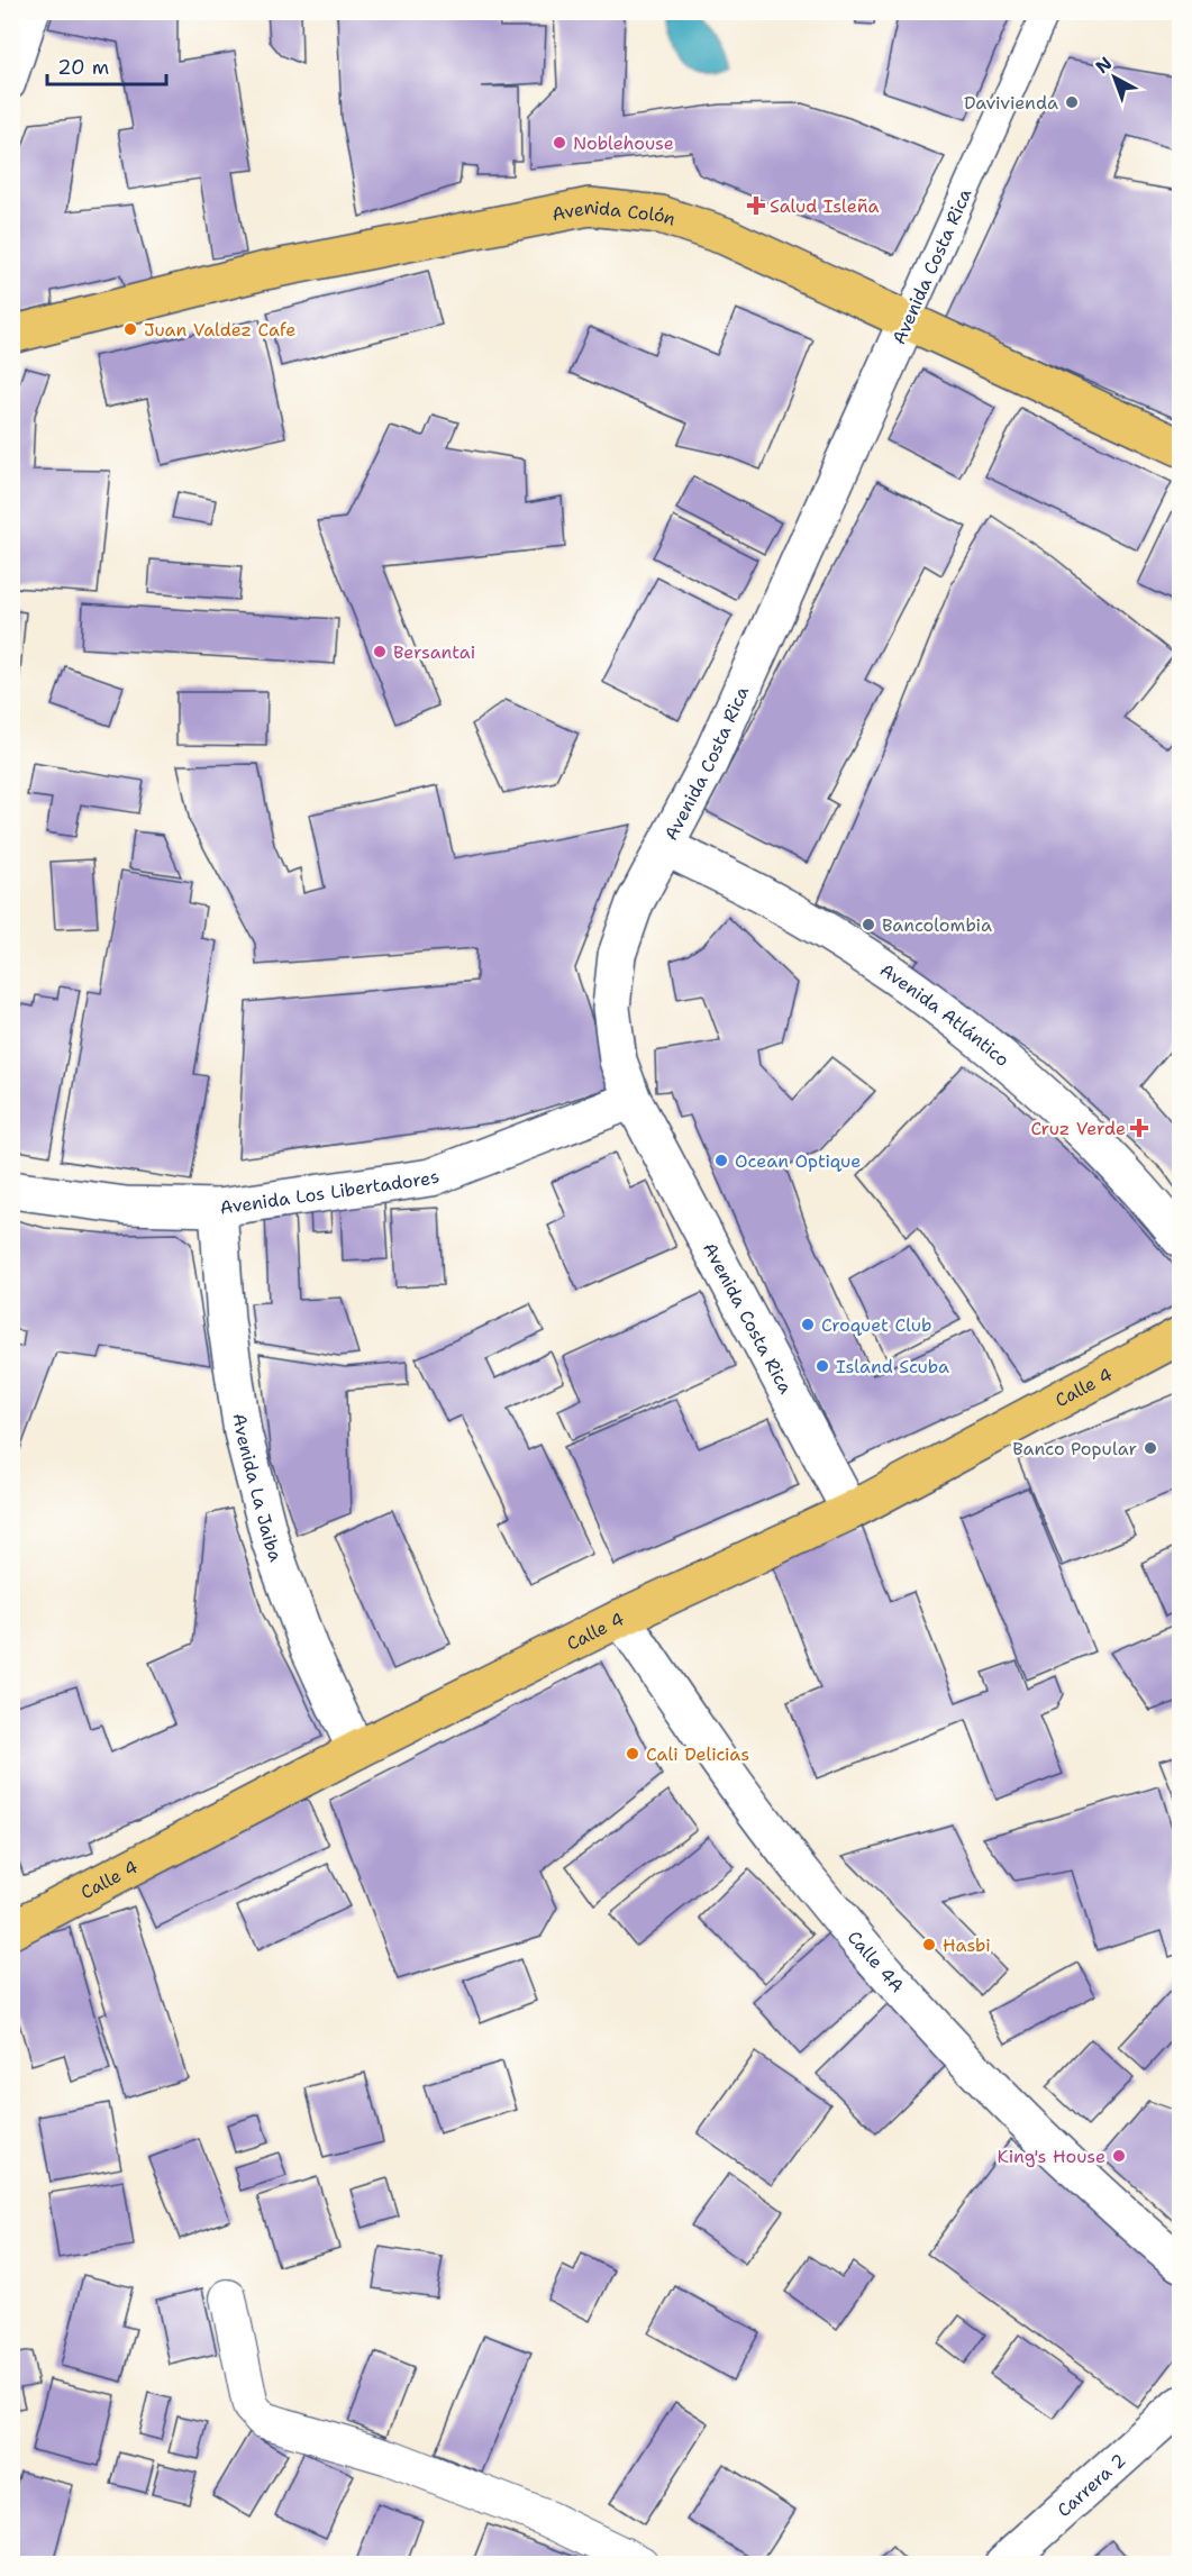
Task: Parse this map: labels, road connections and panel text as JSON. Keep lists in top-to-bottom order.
{
  "streets": {
    "main road": ["Avenida Colón", "Calle 4"],
    "street": [
      "Avenida Costa Rica",
      "Avenida Atlántico",
      "Avenida Los Libertadores",
      "Avenida La Jaiba",
      "Calle 4A",
      "Carrera 2"
    ]
  },
  "crossings": [
    ["Avenida Colón", "Avenida Costa Rica"],
    ["Avenida Costa Rica", "Avenida Atlántico"],
    ["Avenida Costa Rica", "Avenida Los Libertadores"],
    ["Avenida Costa Rica", "Calle 4"],
    ["Avenida Los Libertadores", "Avenida La Jaiba"],
    ["Calle 4", "Avenida La Jaiba"],
    ["Calle 4", "Calle 4A"]
  ],
  "places": {
    "other": [
      "Davivienda",
      "Noblehouse",
      "Juan Valdez Cafe",
      "Bersantai",
      "Bancolombia",
      "Ocean Optique",
      "Croquet Club",
      "Island Scuba",
      "Banco Popular",
      "Cali Delicias",
      "Hasbi",
      "King's House"
    ],
    "health": ["Salud Isleña", "Cruz Verde"]
  },
  "scale_bar": "20 m",
  "north": "top left"
}
